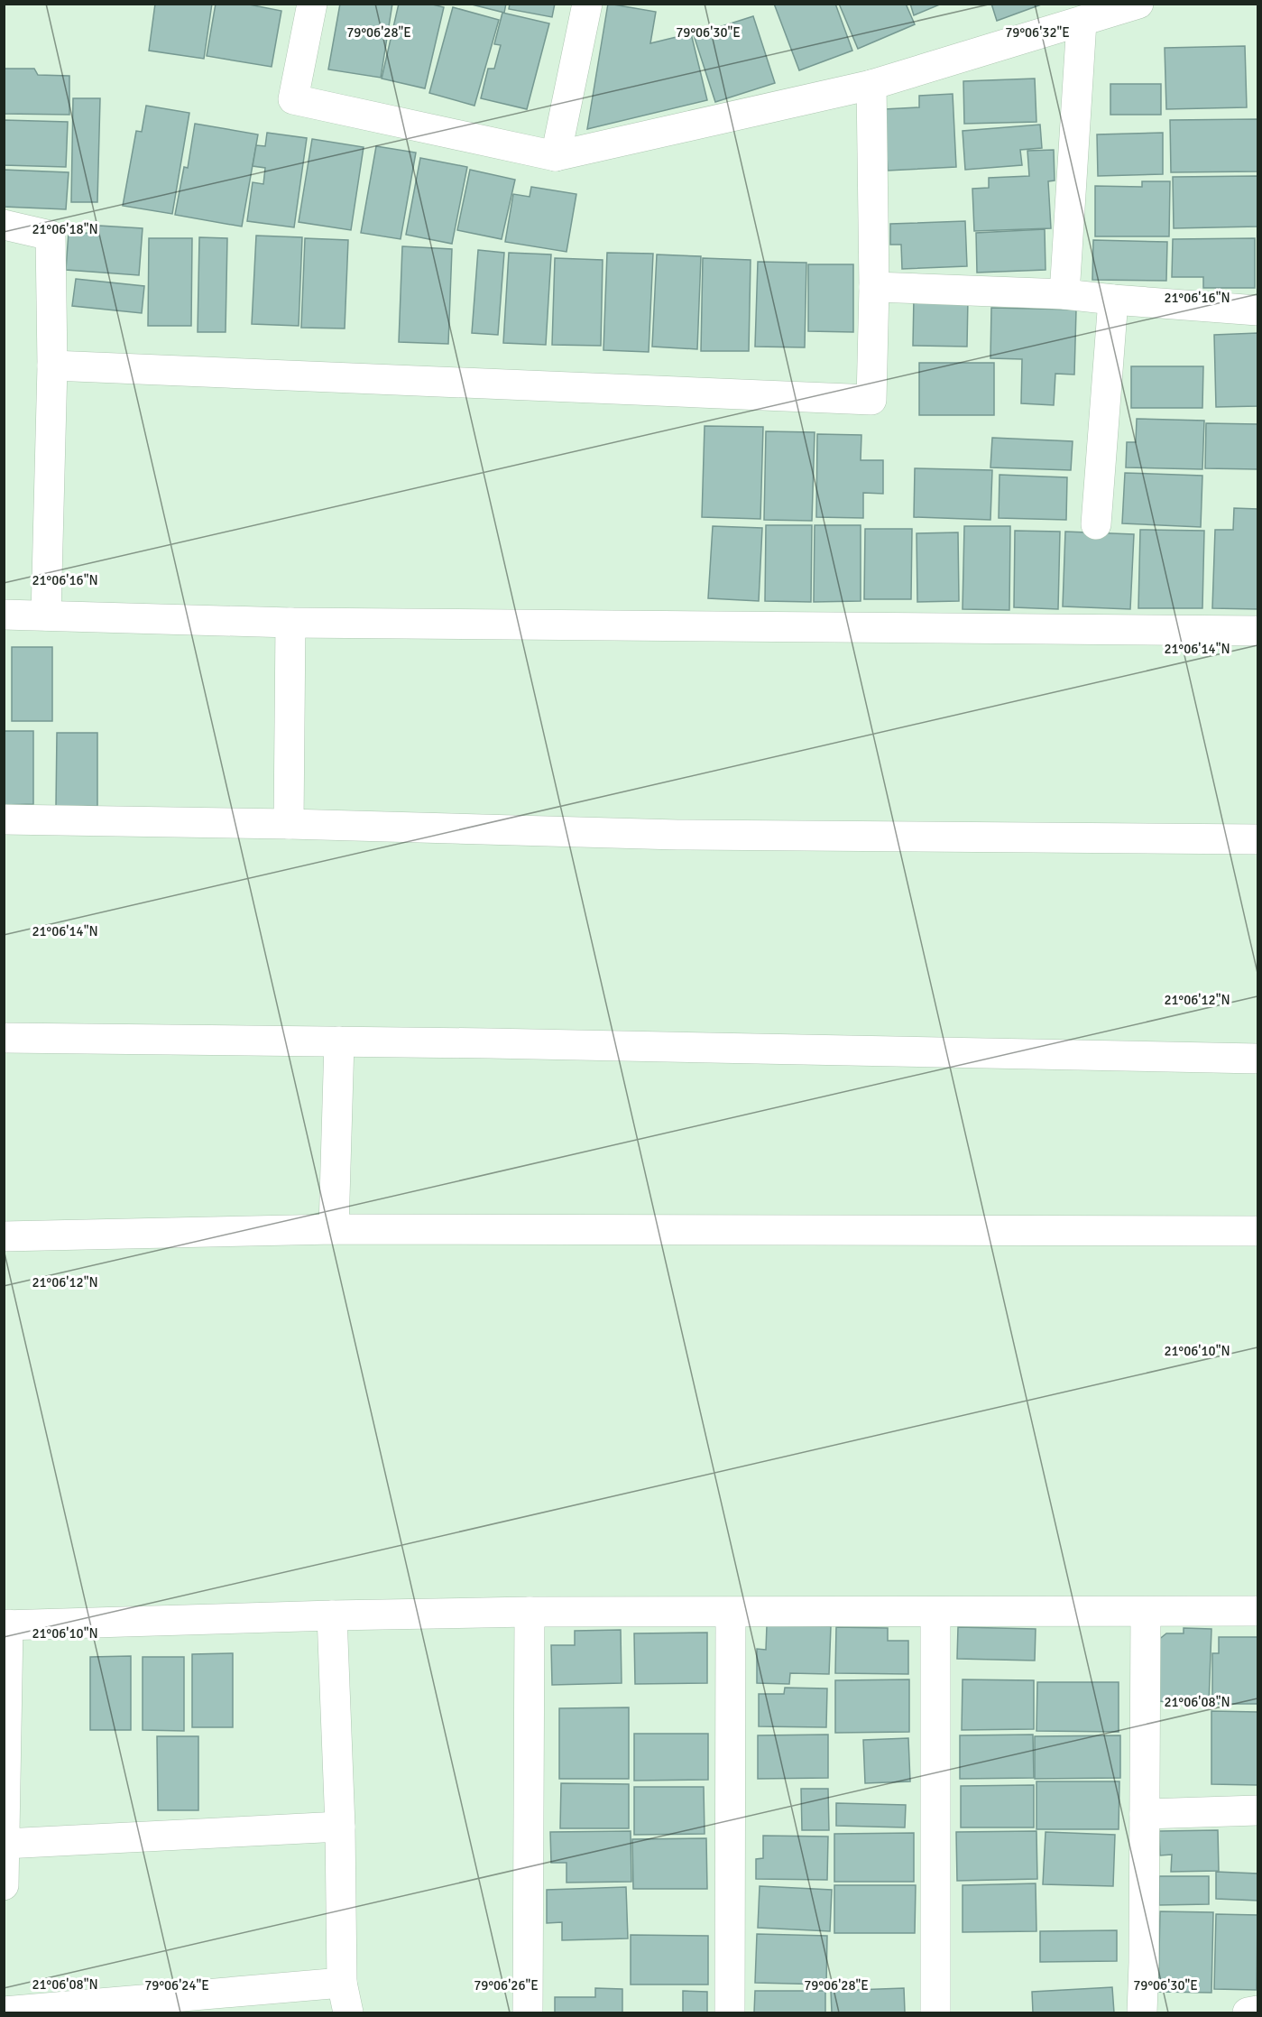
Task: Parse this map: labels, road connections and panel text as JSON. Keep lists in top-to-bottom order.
{
  "coordinates": [
    "79°06'28\"E",
    "79°06'30\"E",
    "79°06'32\"E",
    "21°06'18\"N",
    "21°06'16\"N",
    "21°06'14\"N",
    "21°06'12\"N",
    "21°06'10\"N",
    "21°06'08\"N",
    "79°06'24\"E",
    "79°06'26\"E"
  ]
}
